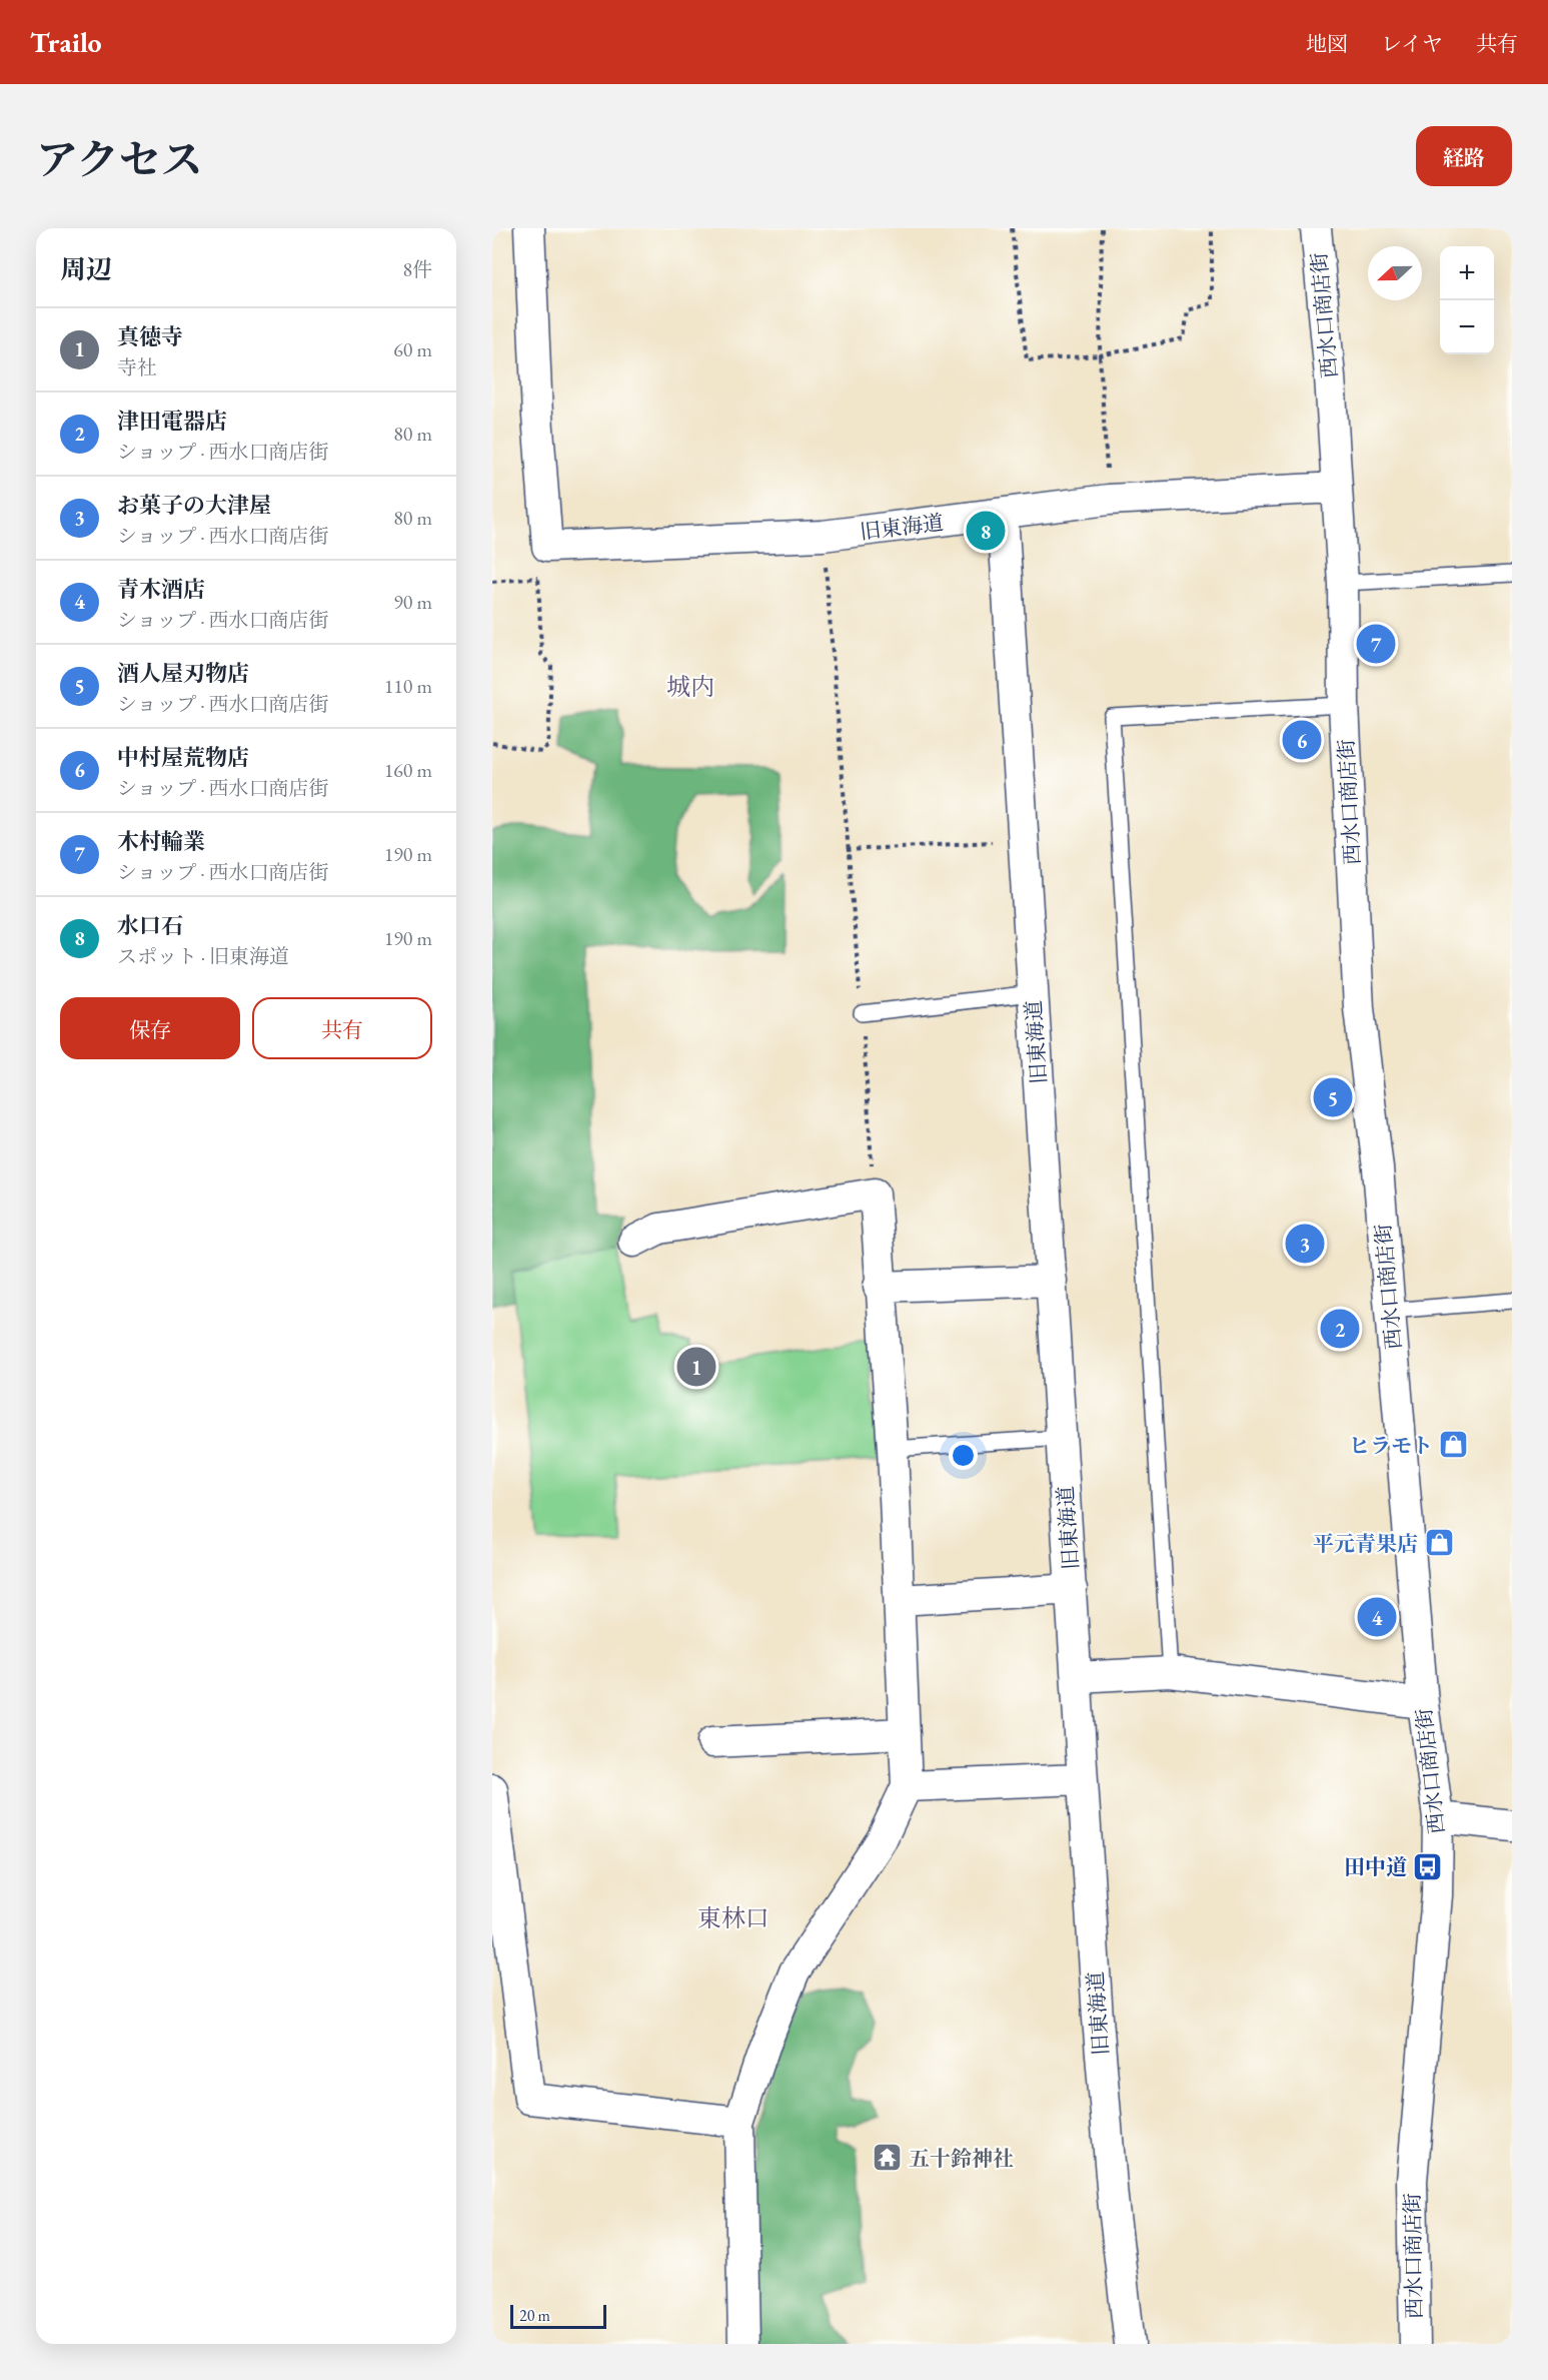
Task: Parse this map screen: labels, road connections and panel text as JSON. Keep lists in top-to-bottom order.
{
  "streets": {
    "street": ["西水口商店街", "旧東海道"]
  },
  "districts": ["城内", "東林口"],
  "places": {
    "shop": ["ヒラモト", "平元青果店"],
    "bus stop": ["田中道"],
    "temple": ["五十鈴神社"]
  },
  "scale_bar": "20 m",
  "north": "left",
  "page": {
    "header": "Trailo",
    "nav": ["地図", "レイヤ", "共有"],
    "title": "アクセス",
    "buttons": [
      "経路",
      ["保存", "共有"]
    ],
    "heading": ["周辺", "8件"],
    "map_buttons": ["+", "−"],
    "list": [
      {
        "mark": "1",
        "name": "真徳寺",
        "note": "寺社",
        "value": "60 m"
      },
      {
        "mark": "2",
        "name": "津田電器店",
        "note": "ショップ · 西水口商店街",
        "value": "80 m"
      },
      {
        "mark": "3",
        "name": "お菓子の大津屋",
        "note": "ショップ · 西水口商店街",
        "value": "80 m"
      },
      {
        "mark": "4",
        "name": "青木酒店",
        "note": "ショップ · 西水口商店街",
        "value": "90 m"
      },
      {
        "mark": "5",
        "name": "酒人屋刃物店",
        "note": "ショップ · 西水口商店街",
        "value": "110 m"
      },
      {
        "mark": "6",
        "name": "中村屋荒物店",
        "note": "ショップ · 西水口商店街",
        "value": "160 m"
      },
      {
        "mark": "7",
        "name": "木村輪業",
        "note": "ショップ · 西水口商店街",
        "value": "190 m"
      },
      {
        "mark": "8",
        "name": "水口石",
        "note": "スポット · 旧東海道",
        "value": "190 m"
      }
    ],
    "pins": [
      "8",
      "7",
      "6",
      "5",
      "3",
      "2",
      "1",
      "4"
    ],
    "scale": "20 m"
  }
}
